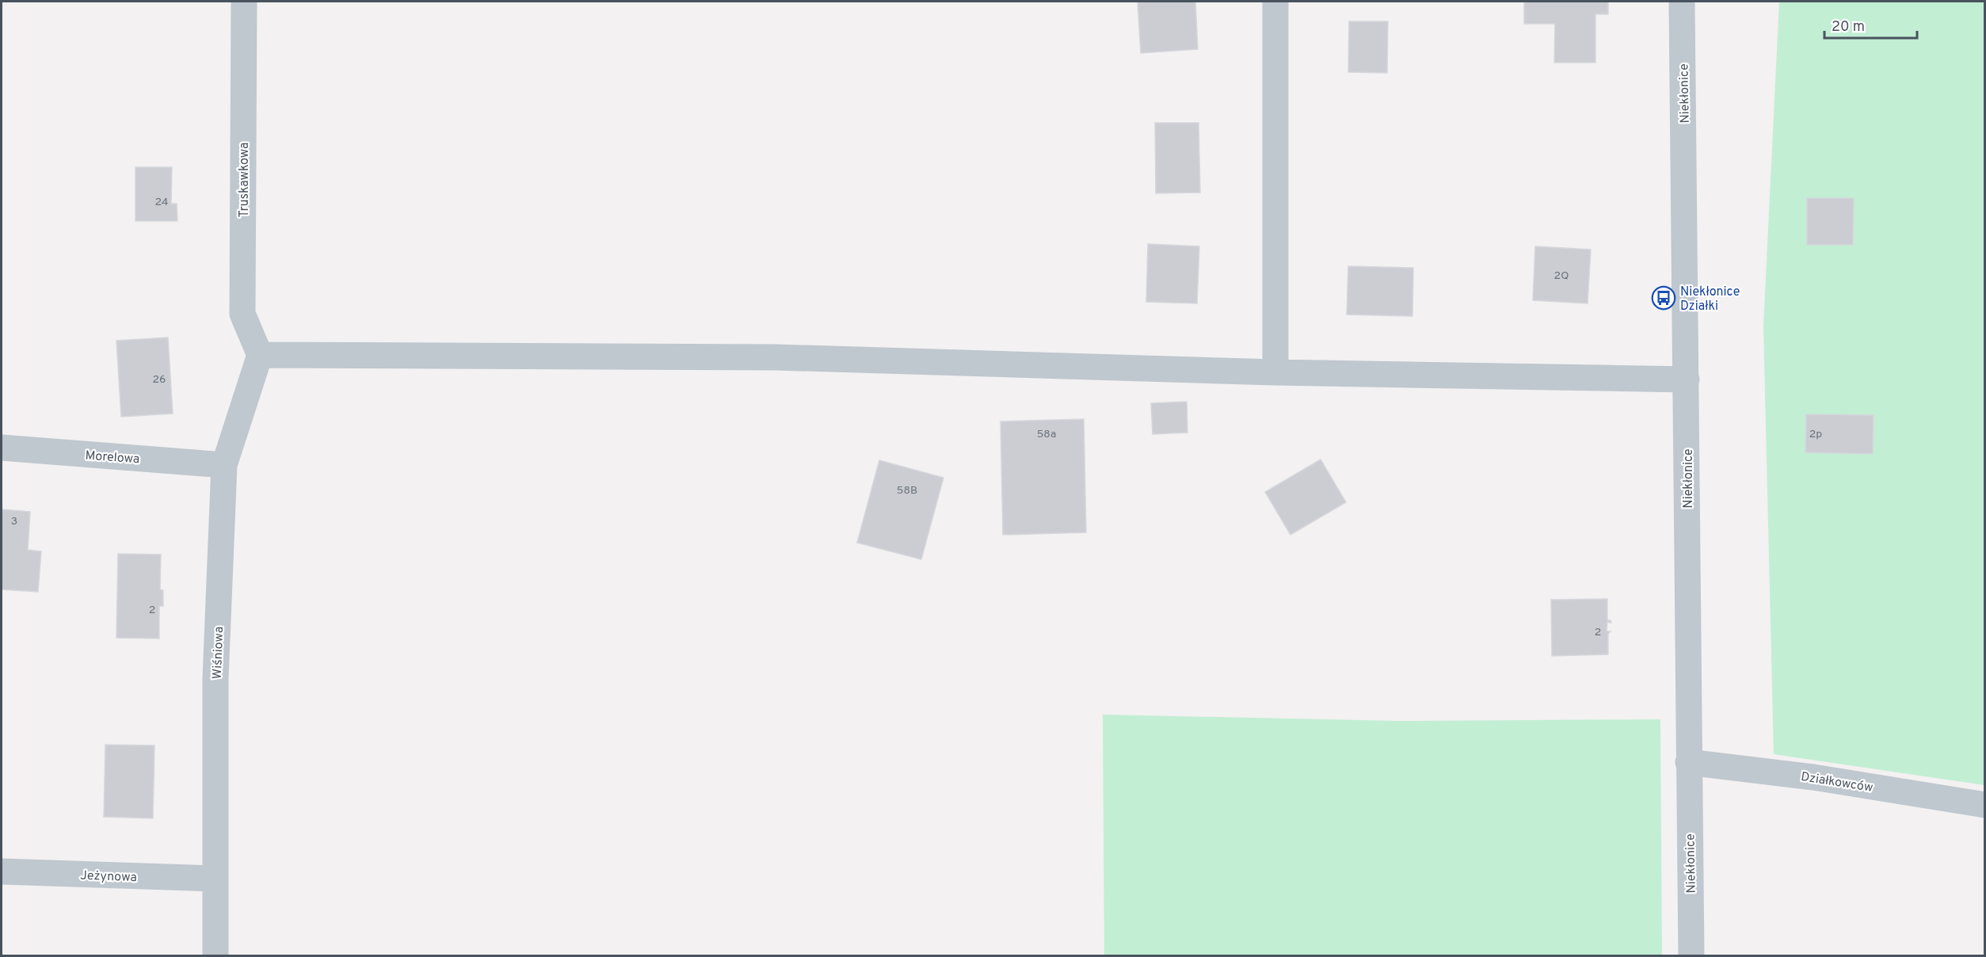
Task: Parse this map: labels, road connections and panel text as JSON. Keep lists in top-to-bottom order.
{
  "streets": {
    "street": [
      "Niekłonice",
      "Truskawkowa",
      "Morelowa",
      "Wiśniowa",
      "Działkowców",
      "Jeżynowa"
    ]
  },
  "crossings": [
    ["Niekłonice", "Działkowców"],
    ["Truskawkowa", "Wiśniowa"],
    ["Morelowa", "Wiśniowa"],
    ["Wiśniowa", "Jeżynowa"]
  ],
  "places": {
    "bus stop": ["Niekłonice Działki"]
  },
  "house_numbers": [
    "24",
    "2Q",
    "26",
    "58a",
    "2p",
    "58B",
    "3",
    "2",
    "2"
  ],
  "scale_bar": "20 m"
}
